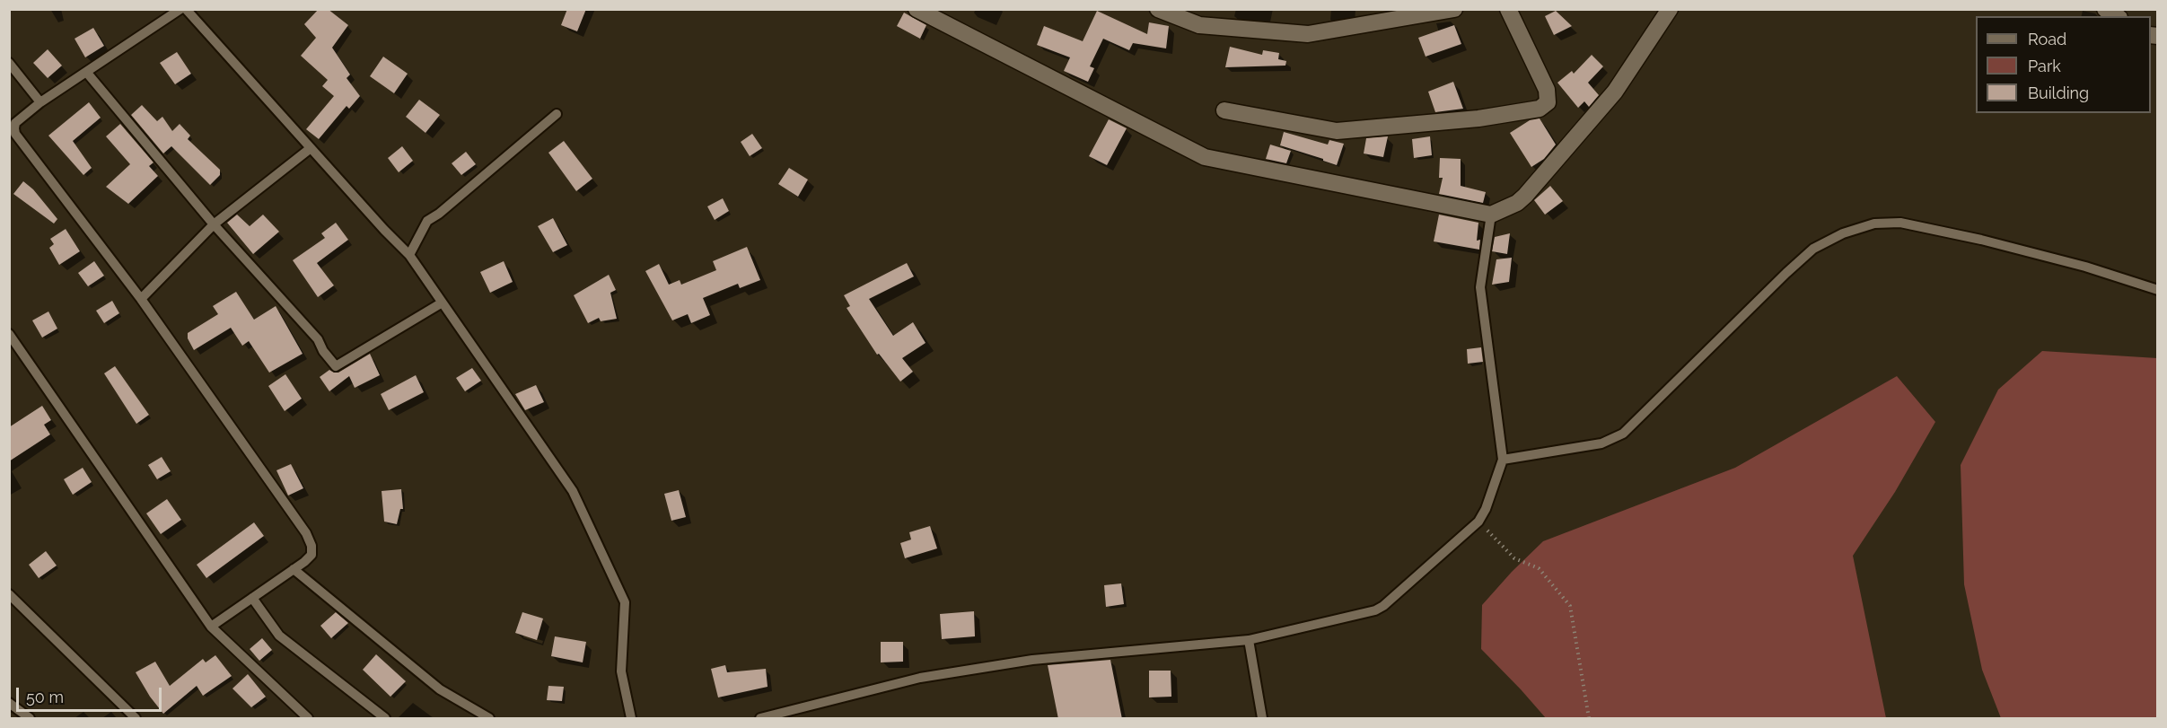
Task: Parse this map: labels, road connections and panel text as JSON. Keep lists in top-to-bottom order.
{
  "legend": ["Road", "Park", "Building"],
  "scale_bar": "50 m"
}
